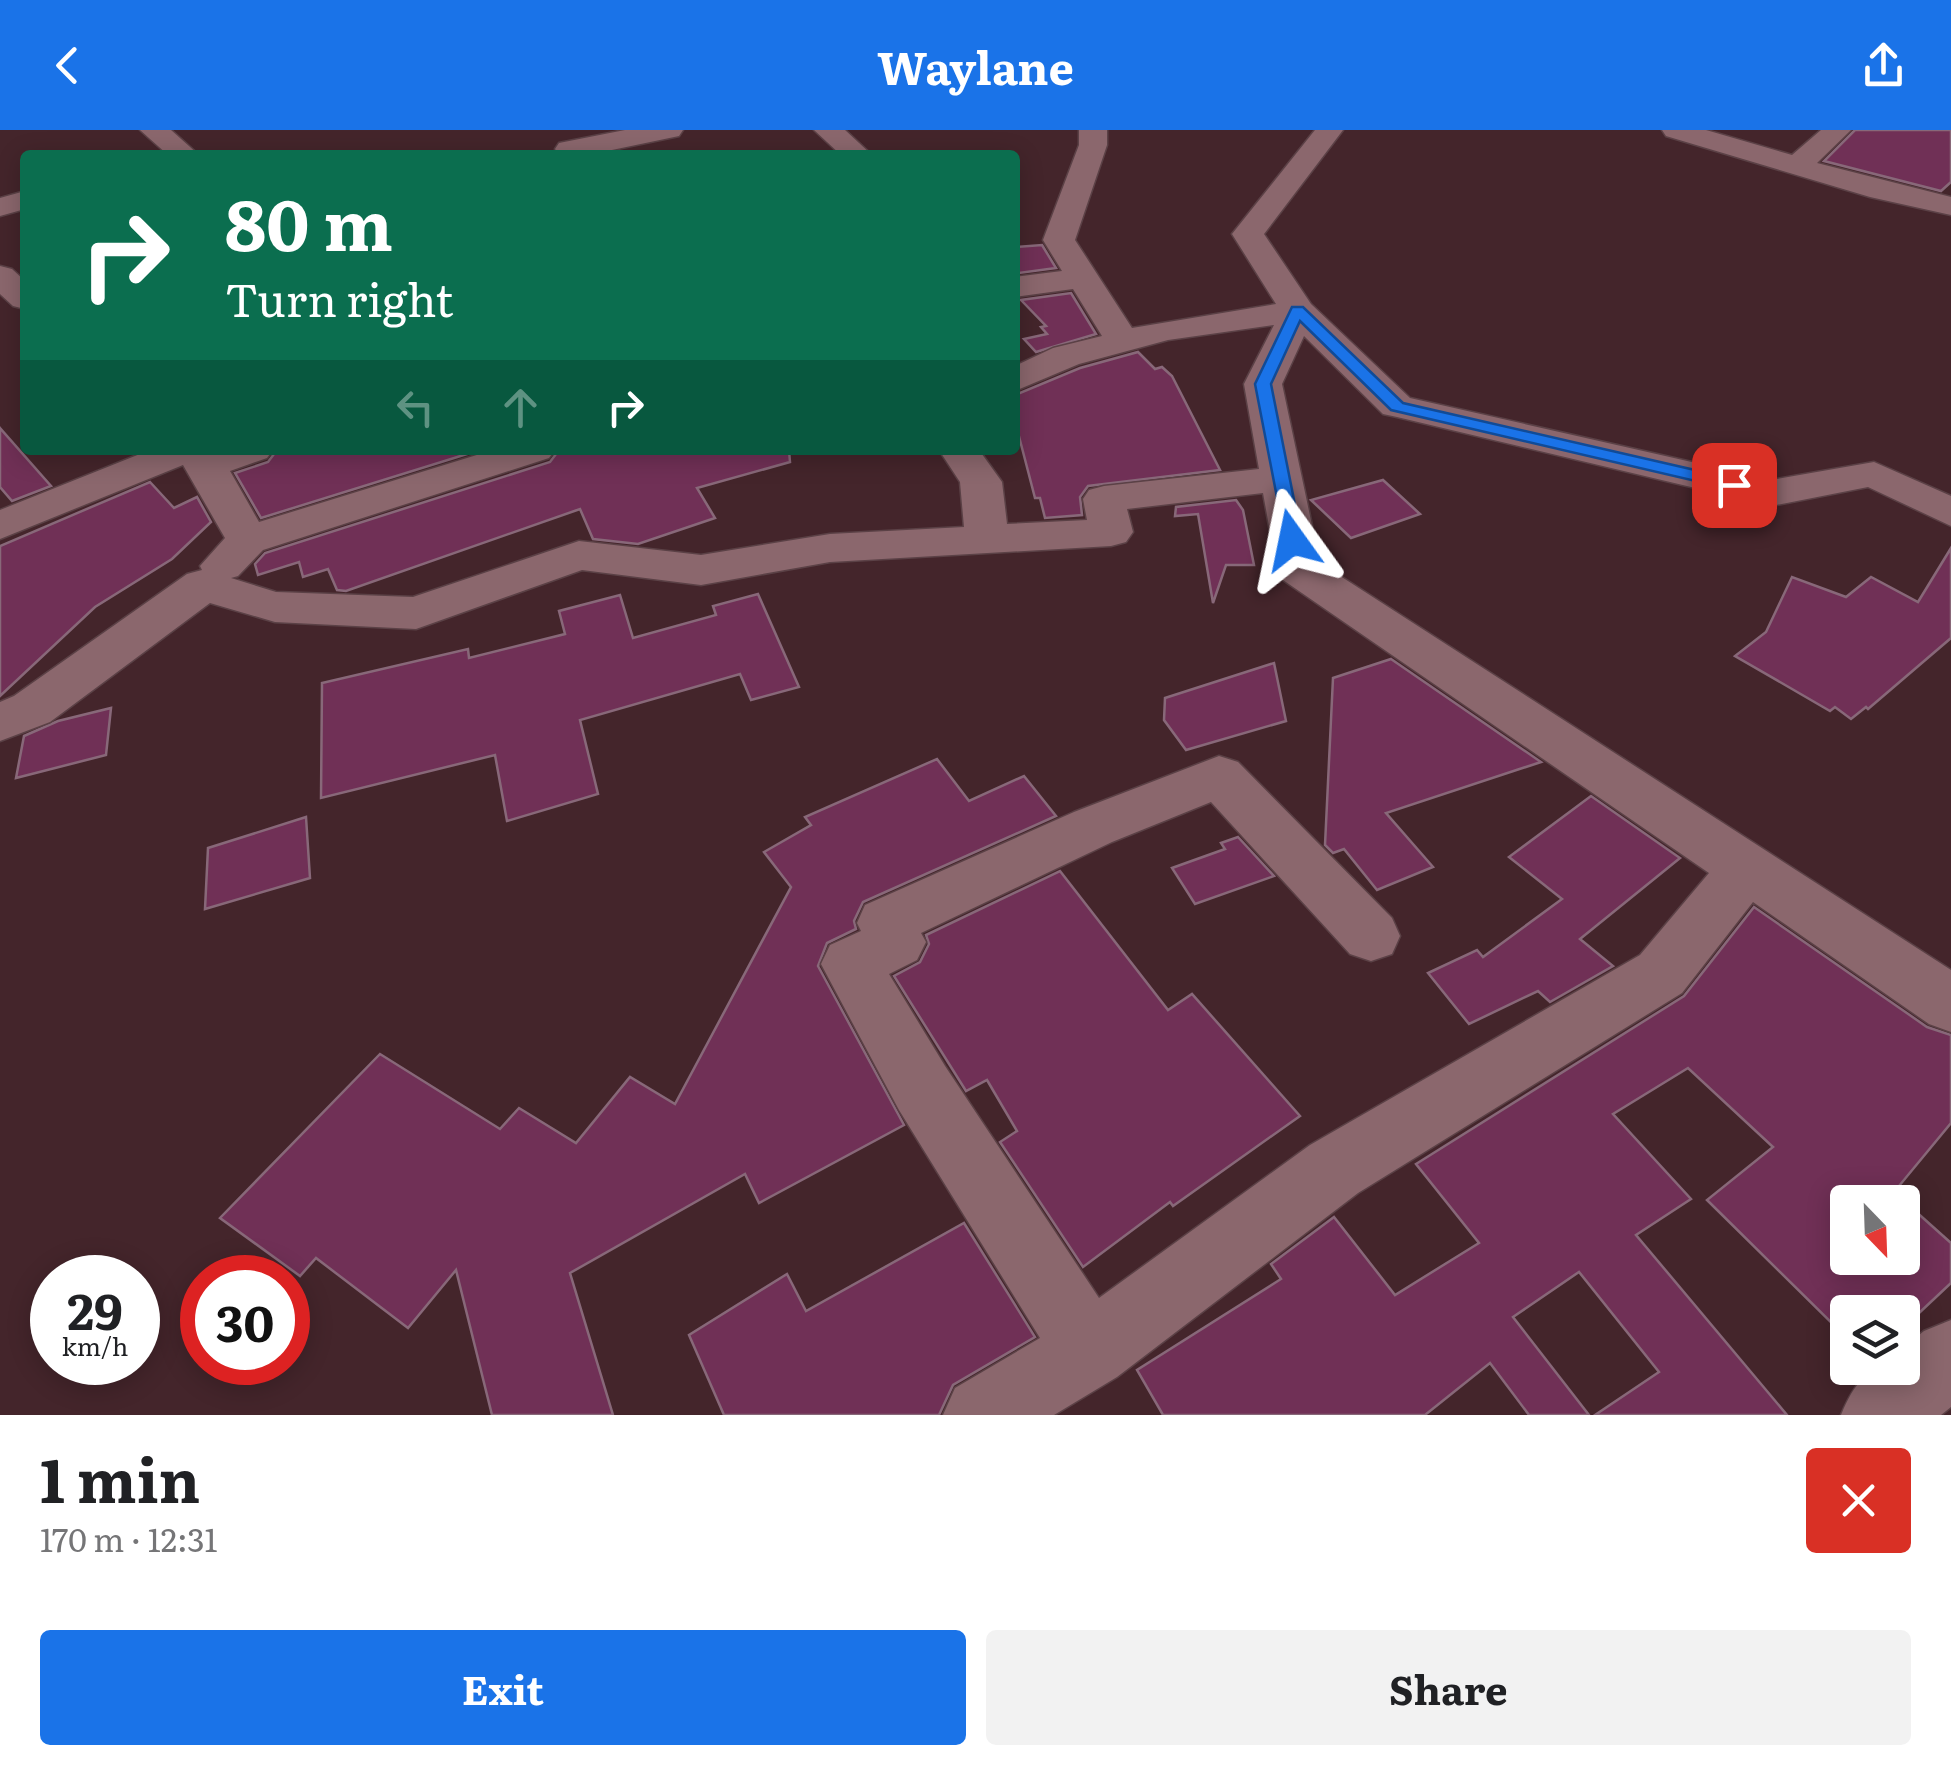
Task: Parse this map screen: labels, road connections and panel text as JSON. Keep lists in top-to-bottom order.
{
  "north": "bottom right",
  "page": {
    "header": "Waylane",
    "turn": ["80 m", "Turn right"],
    "speed": "29 km/h",
    "limit": "30",
    "heading": ["1 min", "170 m · 12:31"],
    "buttons": ["Exit", "Share"]
  }
}
